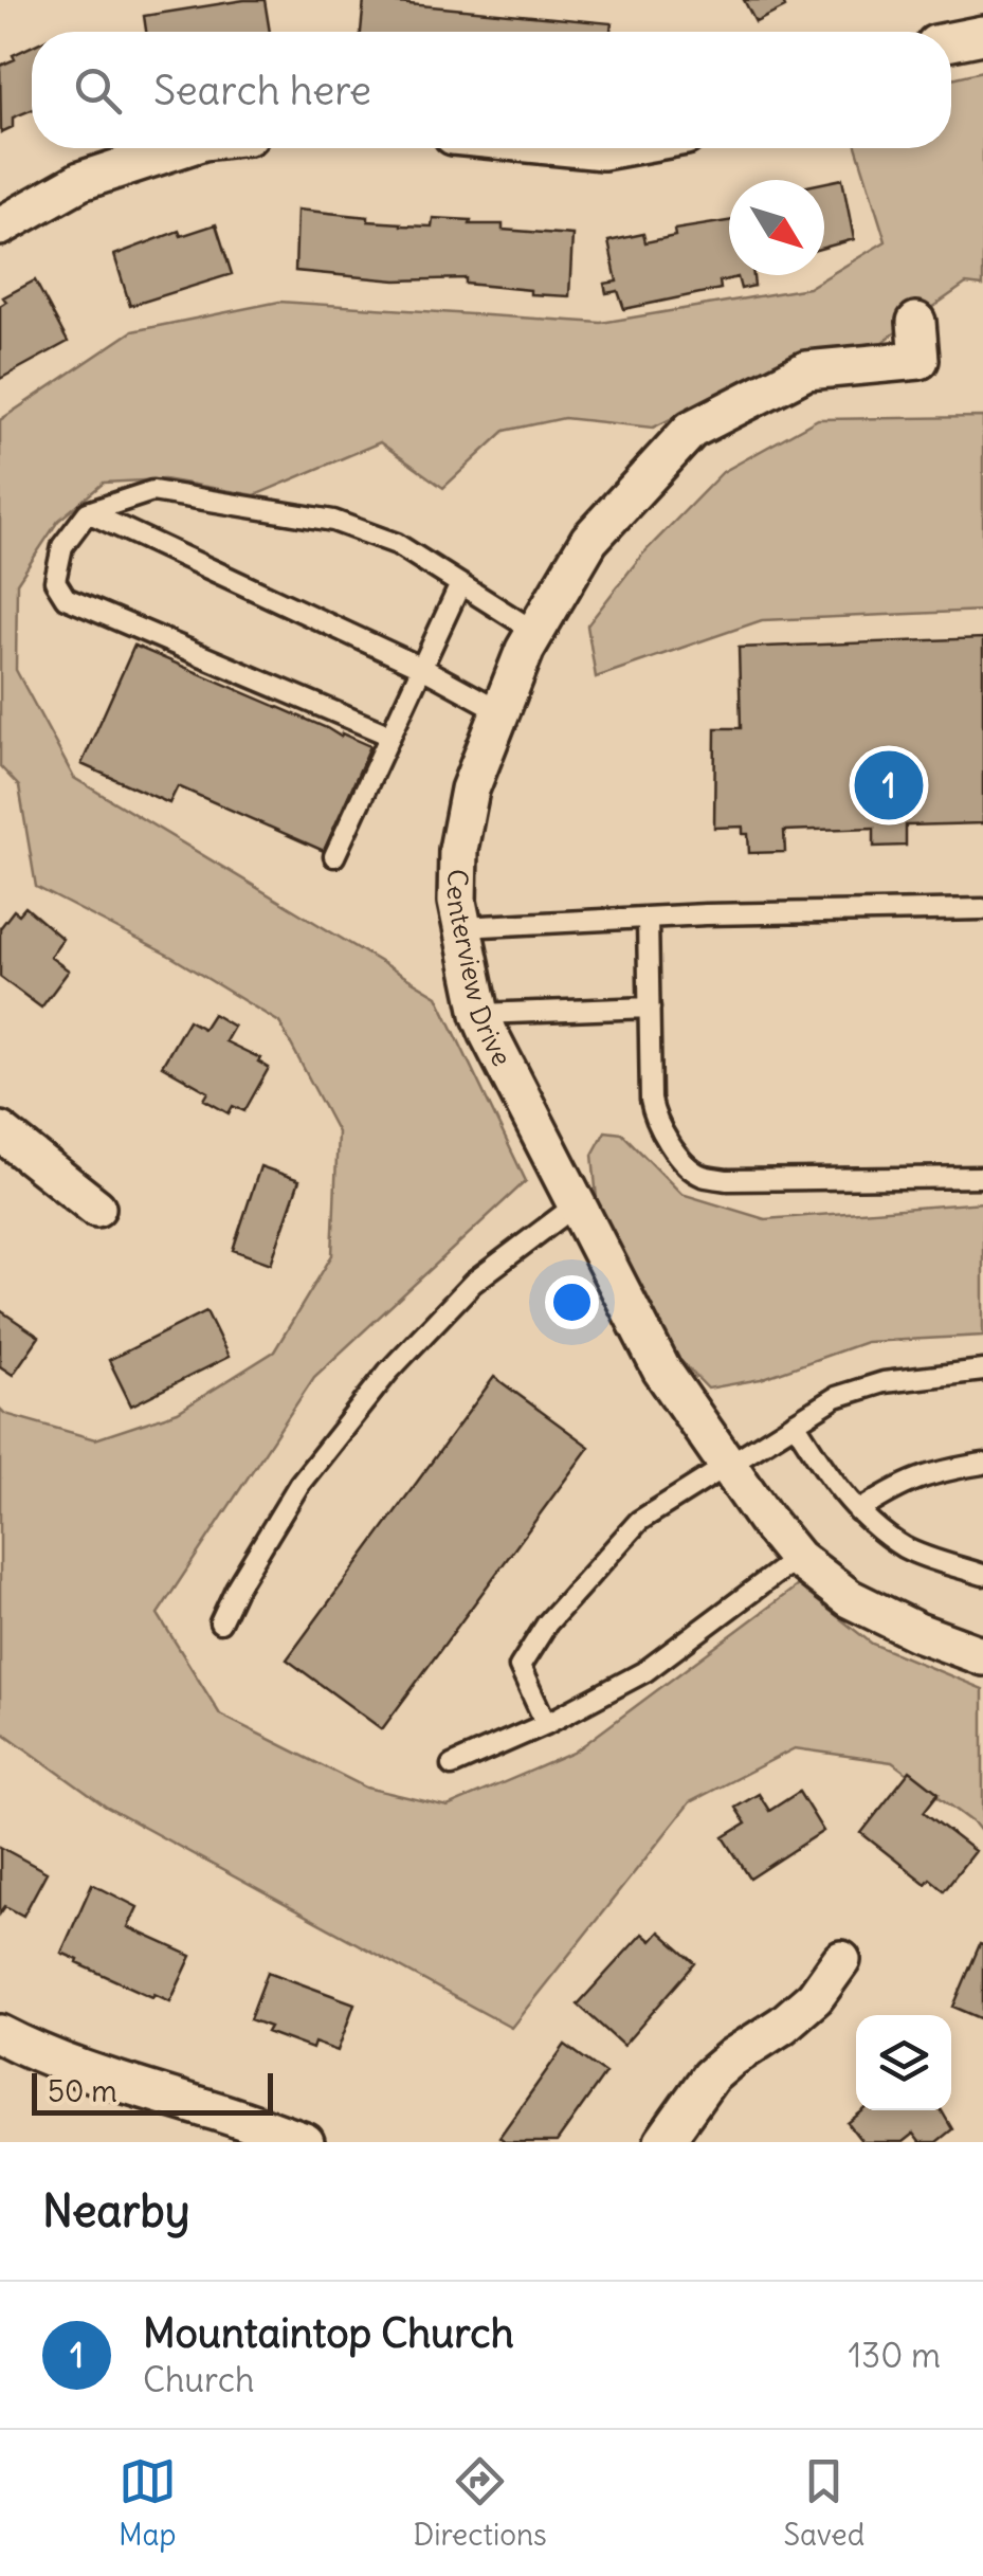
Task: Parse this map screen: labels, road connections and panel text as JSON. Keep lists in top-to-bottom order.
{
  "streets": {
    "street": ["Centerview Drive"]
  },
  "scale_bar": "50 m",
  "north": "bottom right",
  "page": {
    "search": "Search here",
    "pins": "1",
    "scale": "50 m",
    "heading": "Nearby",
    "list": [
      {
        "mark": "1",
        "name": "Mountaintop Church",
        "note": "Church",
        "value": "130 m"
      }
    ],
    "nav": ["Map", "Directions", "Saved"]
  }
}
